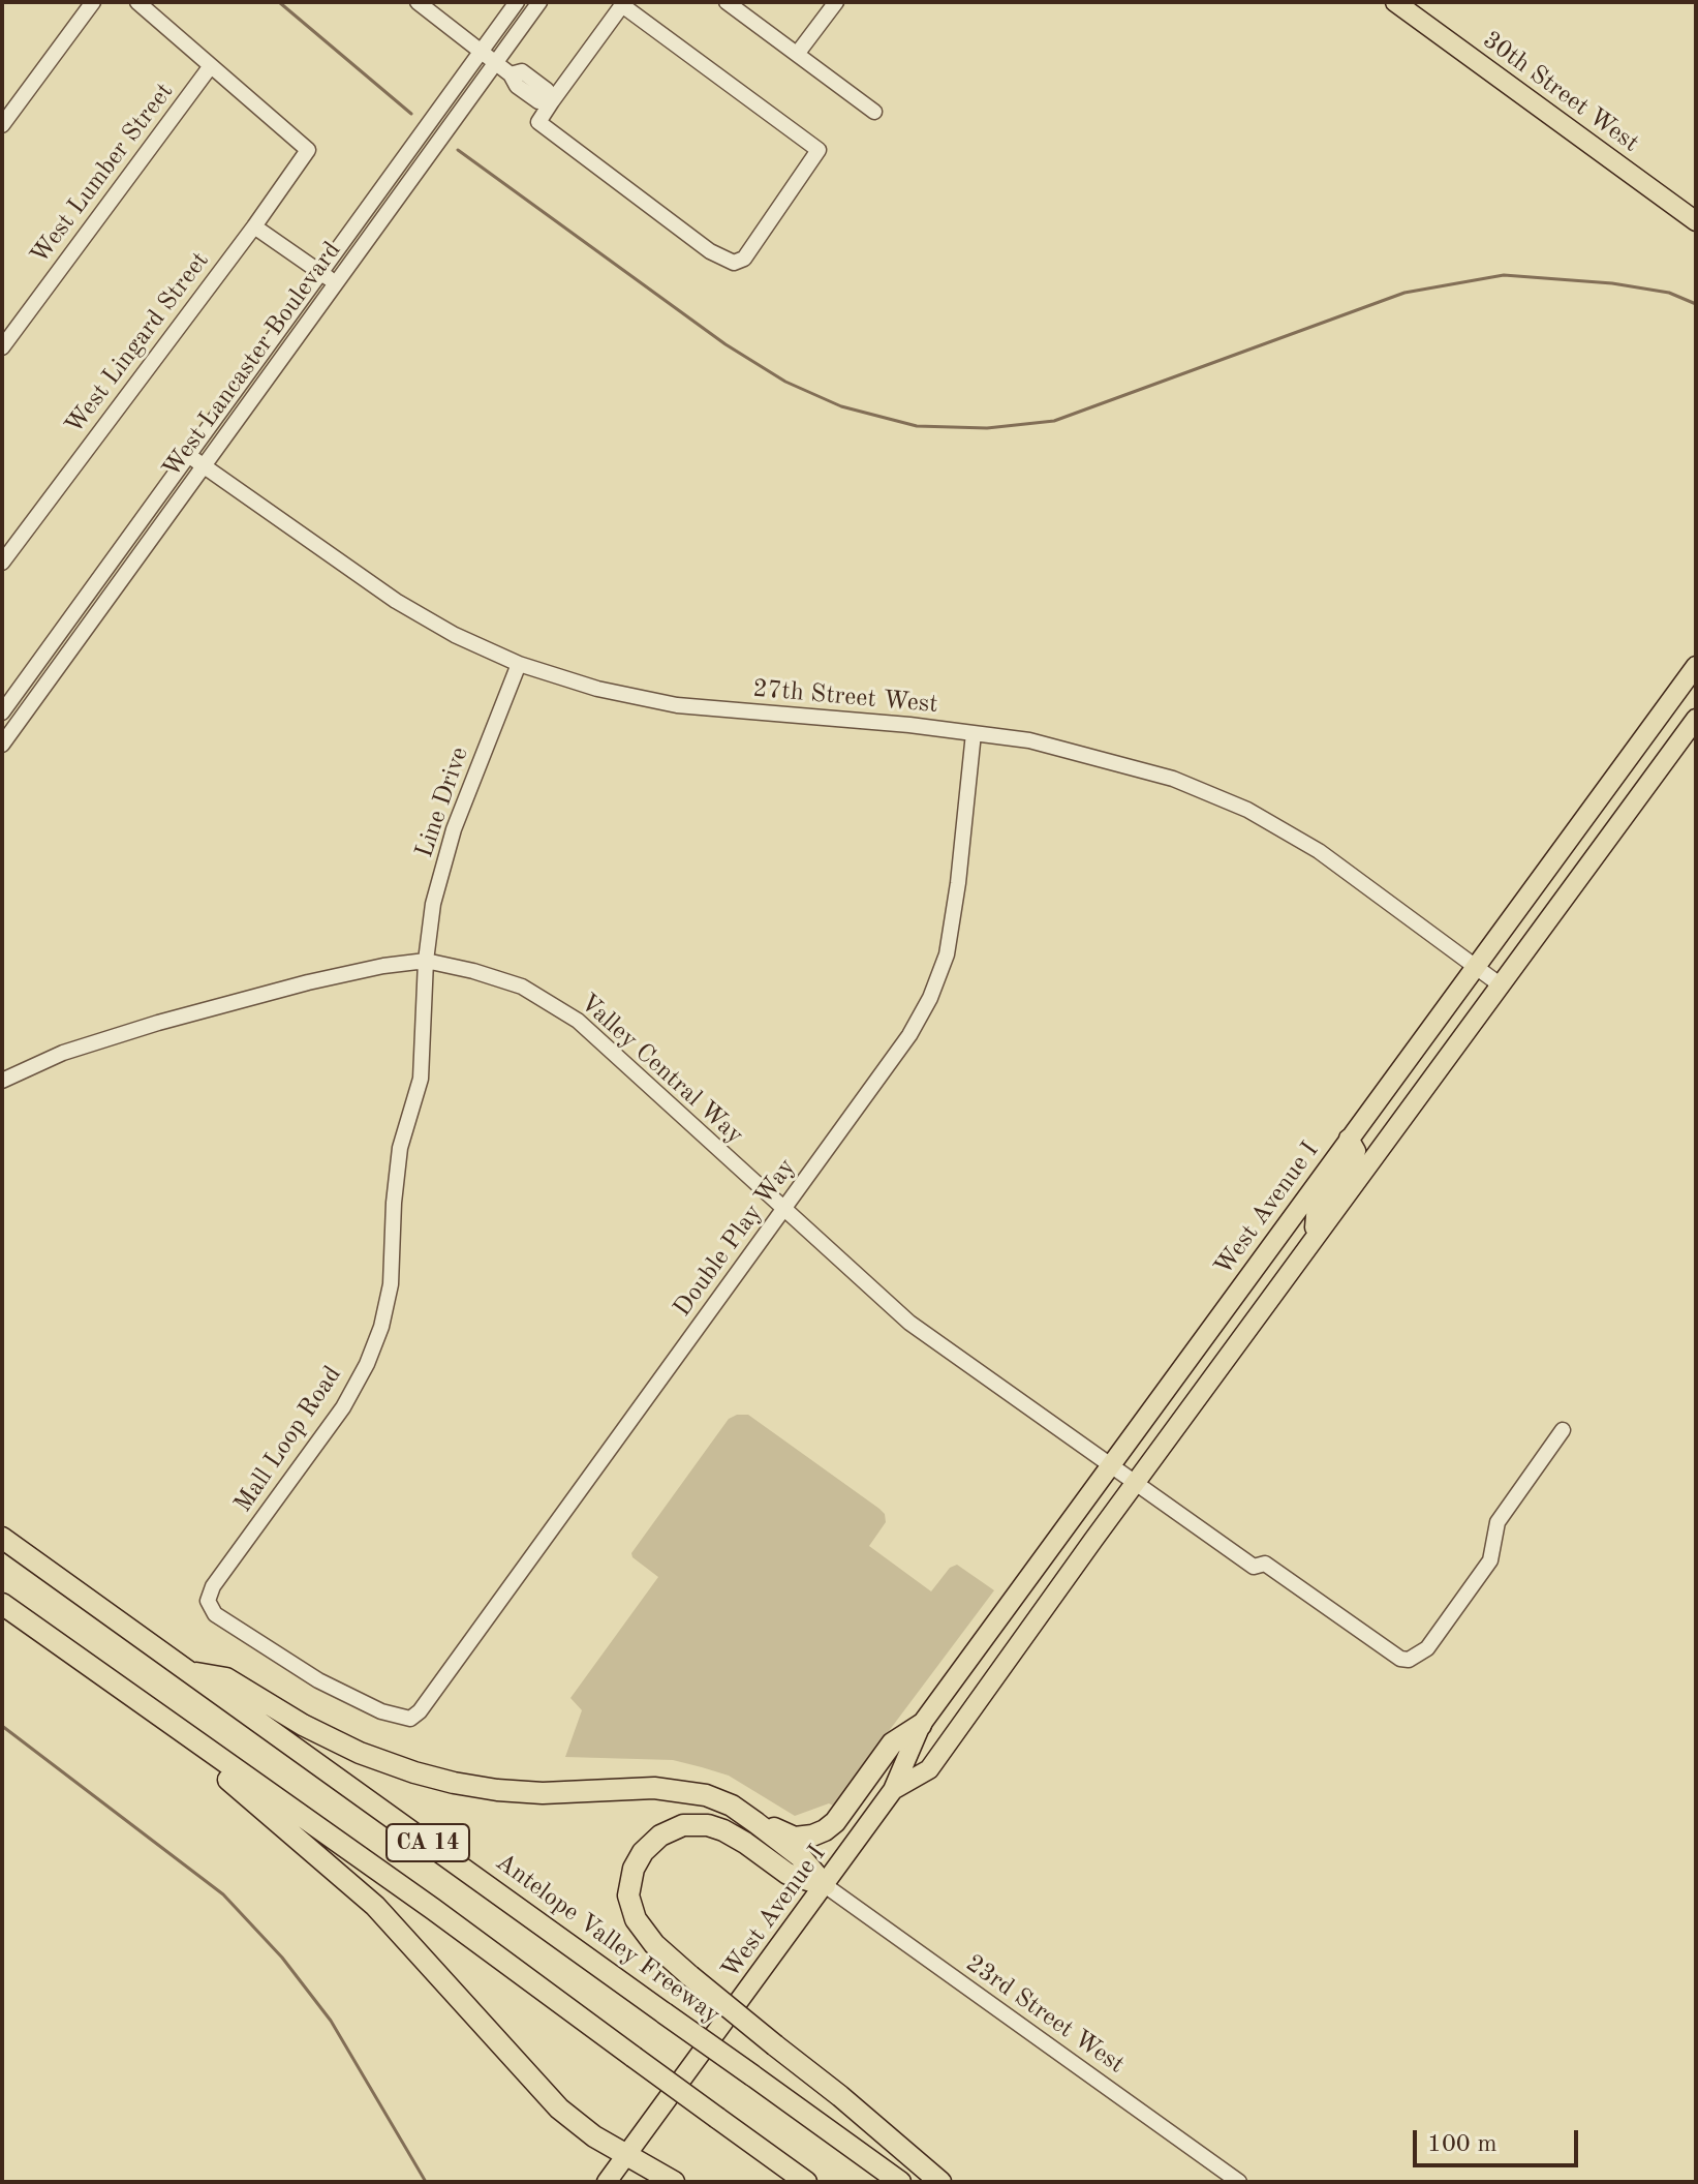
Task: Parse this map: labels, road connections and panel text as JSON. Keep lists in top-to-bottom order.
{
  "streets": {
    "highway": ["CA 14", "Antelope Valley Freeway"],
    "main road": ["30th Street West", "West Avenue I"],
    "street": [
      "West Lumber Street",
      "West Lingard Street",
      "West Lancaster Boulevard",
      "27th Street West",
      "Line Drive",
      "Valley Central Way",
      "Double Play Way",
      "Mall Loop Road",
      "23rd Street West"
    ]
  },
  "crossings": [
    ["West Lumber Street", "West Lingard Street"],
    ["West Lancaster Boulevard", "27th Street West"],
    ["27th Street West", "Line Drive"],
    ["27th Street West", "West Avenue I"],
    ["27th Street West", "Double Play Way"],
    ["Line Drive", "Valley Central Way"],
    ["Line Drive", "Mall Loop Road"],
    ["Valley Central Way", "West Avenue I"],
    ["Valley Central Way", "Double Play Way"],
    ["Valley Central Way", "Mall Loop Road"],
    ["West Avenue I", "23rd Street West"],
    ["Double Play Way", "Mall Loop Road"]
  ],
  "scale_bar": "100 m"
}
